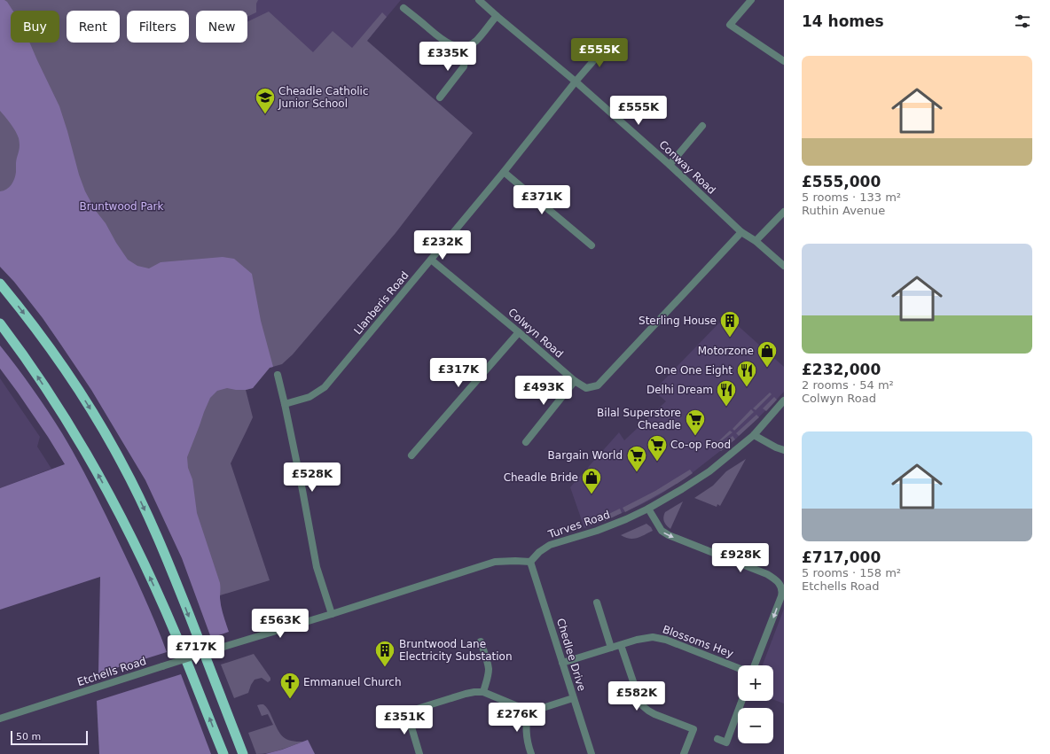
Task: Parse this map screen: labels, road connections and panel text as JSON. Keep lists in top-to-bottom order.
{
  "streets": {
    "street": [
      "Conway Road",
      "Llanberis Road",
      "Colwyn Road",
      "Turves Road",
      "Blossoms Hey",
      "Chedlee Drive",
      "Etchells Road"
    ]
  },
  "crossings": [
    ["Conway Road", "Llanberis Road"],
    ["Conway Road", "Colwyn Road"],
    ["Llanberis Road", "Colwyn Road"],
    ["Turves Road", "Chedlee Drive"],
    ["Blossoms Hey", "Chedlee Drive"]
  ],
  "parks": ["Bruntwood Park"],
  "places": {
    "school or university": ["Cheadle Catholic Junior School"],
    "building": ["Sterling House", "Bruntwood Lane Electricity Substation"],
    "shop": ["Motorzone", "Cheadle Bride"],
    "restaurant": ["One One Eight", "Delhi Dream"],
    "supermarket": ["Bilal Superstore Cheadle", "Co-op Food", "Bargain World"],
    "church": ["Emmanuel Church"]
  },
  "scale_bar": "50 m",
  "page": {
    "heading": "14 homes",
    "chip": [
      "Buy",
      "Rent",
      "Filters",
      "New"
    ],
    "price": [
      "£555K",
      "£335K",
      "£555K",
      "£371K",
      "£232K",
      "£317K",
      "£493K",
      "£528K",
      "£928K",
      "£563K",
      "£717K",
      "£582K",
      "£276K",
      "£351K"
    ],
    "list": [
      {
        "name": "£555,000",
        "note": "5 rooms · 133 m² · Ruthin Avenue"
      },
      {
        "name": "£232,000",
        "note": "2 rooms · 54 m² · Colwyn Road"
      },
      {
        "name": "£717,000",
        "note": "5 rooms · 158 m² · Etchells Road"
      }
    ],
    "map_buttons": ["+", "−"],
    "scale": "50 m"
  }
}
